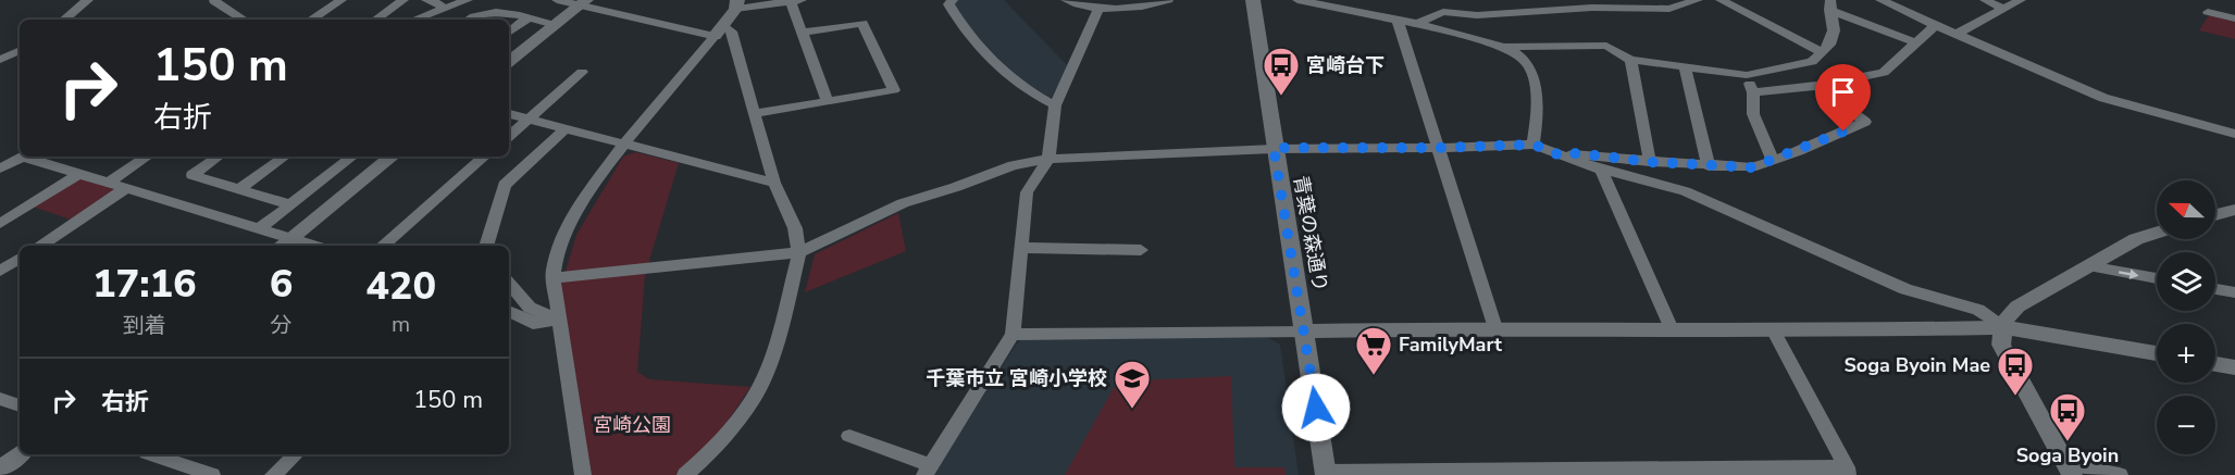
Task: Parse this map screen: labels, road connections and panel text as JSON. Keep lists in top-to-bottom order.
{
  "streets": {
    "street": ["青葉の森通り"]
  },
  "parks": ["宮崎公園"],
  "places": {
    "bus stop": ["宮崎台下", "Soga Byoin Mae", "Soga Byoin"],
    "supermarket": ["FamilyMart"],
    "school or university": ["千葉市立 宮崎小学校"]
  },
  "north": "left",
  "page": {
    "turn": ["150 m", "右折"],
    "map_buttons": ["+", "−"],
    "eta": [
      "17:16",
      "到着",
      "6",
      "分",
      "420",
      "m"
    ],
    "list": [
      {
        "name": "右折",
        "value": "150 m"
      }
    ]
  }
}
